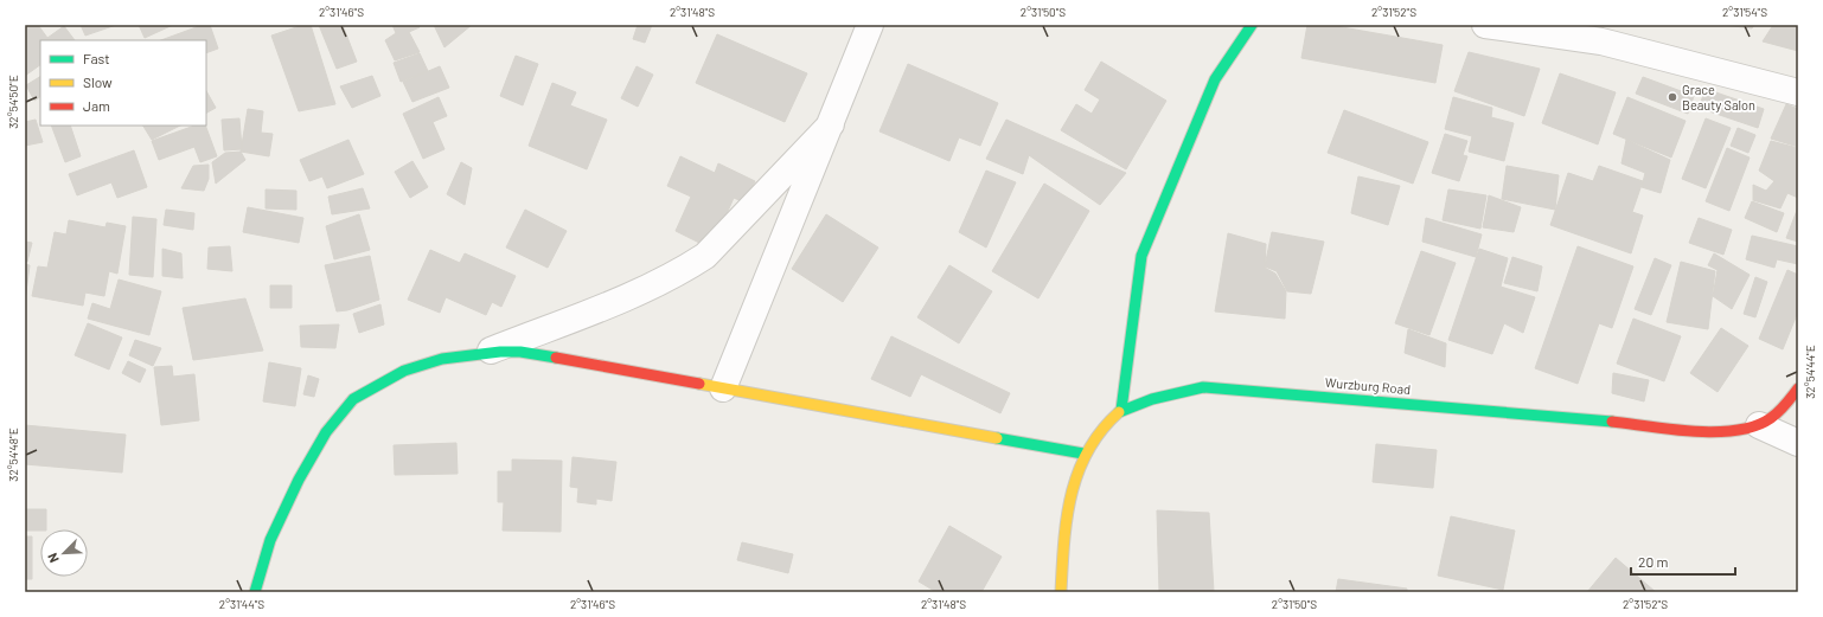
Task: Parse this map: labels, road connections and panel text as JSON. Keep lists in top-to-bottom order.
{
  "streets": {
    "street": ["Wurzburg Road"]
  },
  "places": ["Grace Beauty Salon"],
  "legend": ["Fast", "Slow", "Jam"],
  "scale_bar": "20 m",
  "north": "bottom left",
  "coordinates": [
    "2°31'46\"S",
    "2°31'48\"S",
    "2°31'50\"S",
    "2°31'52\"S",
    "2°31'54\"S",
    "32°54'50\"E",
    "32°54'44\"E",
    "32°54'48\"E",
    "2°31'44\"S"
  ]
}
